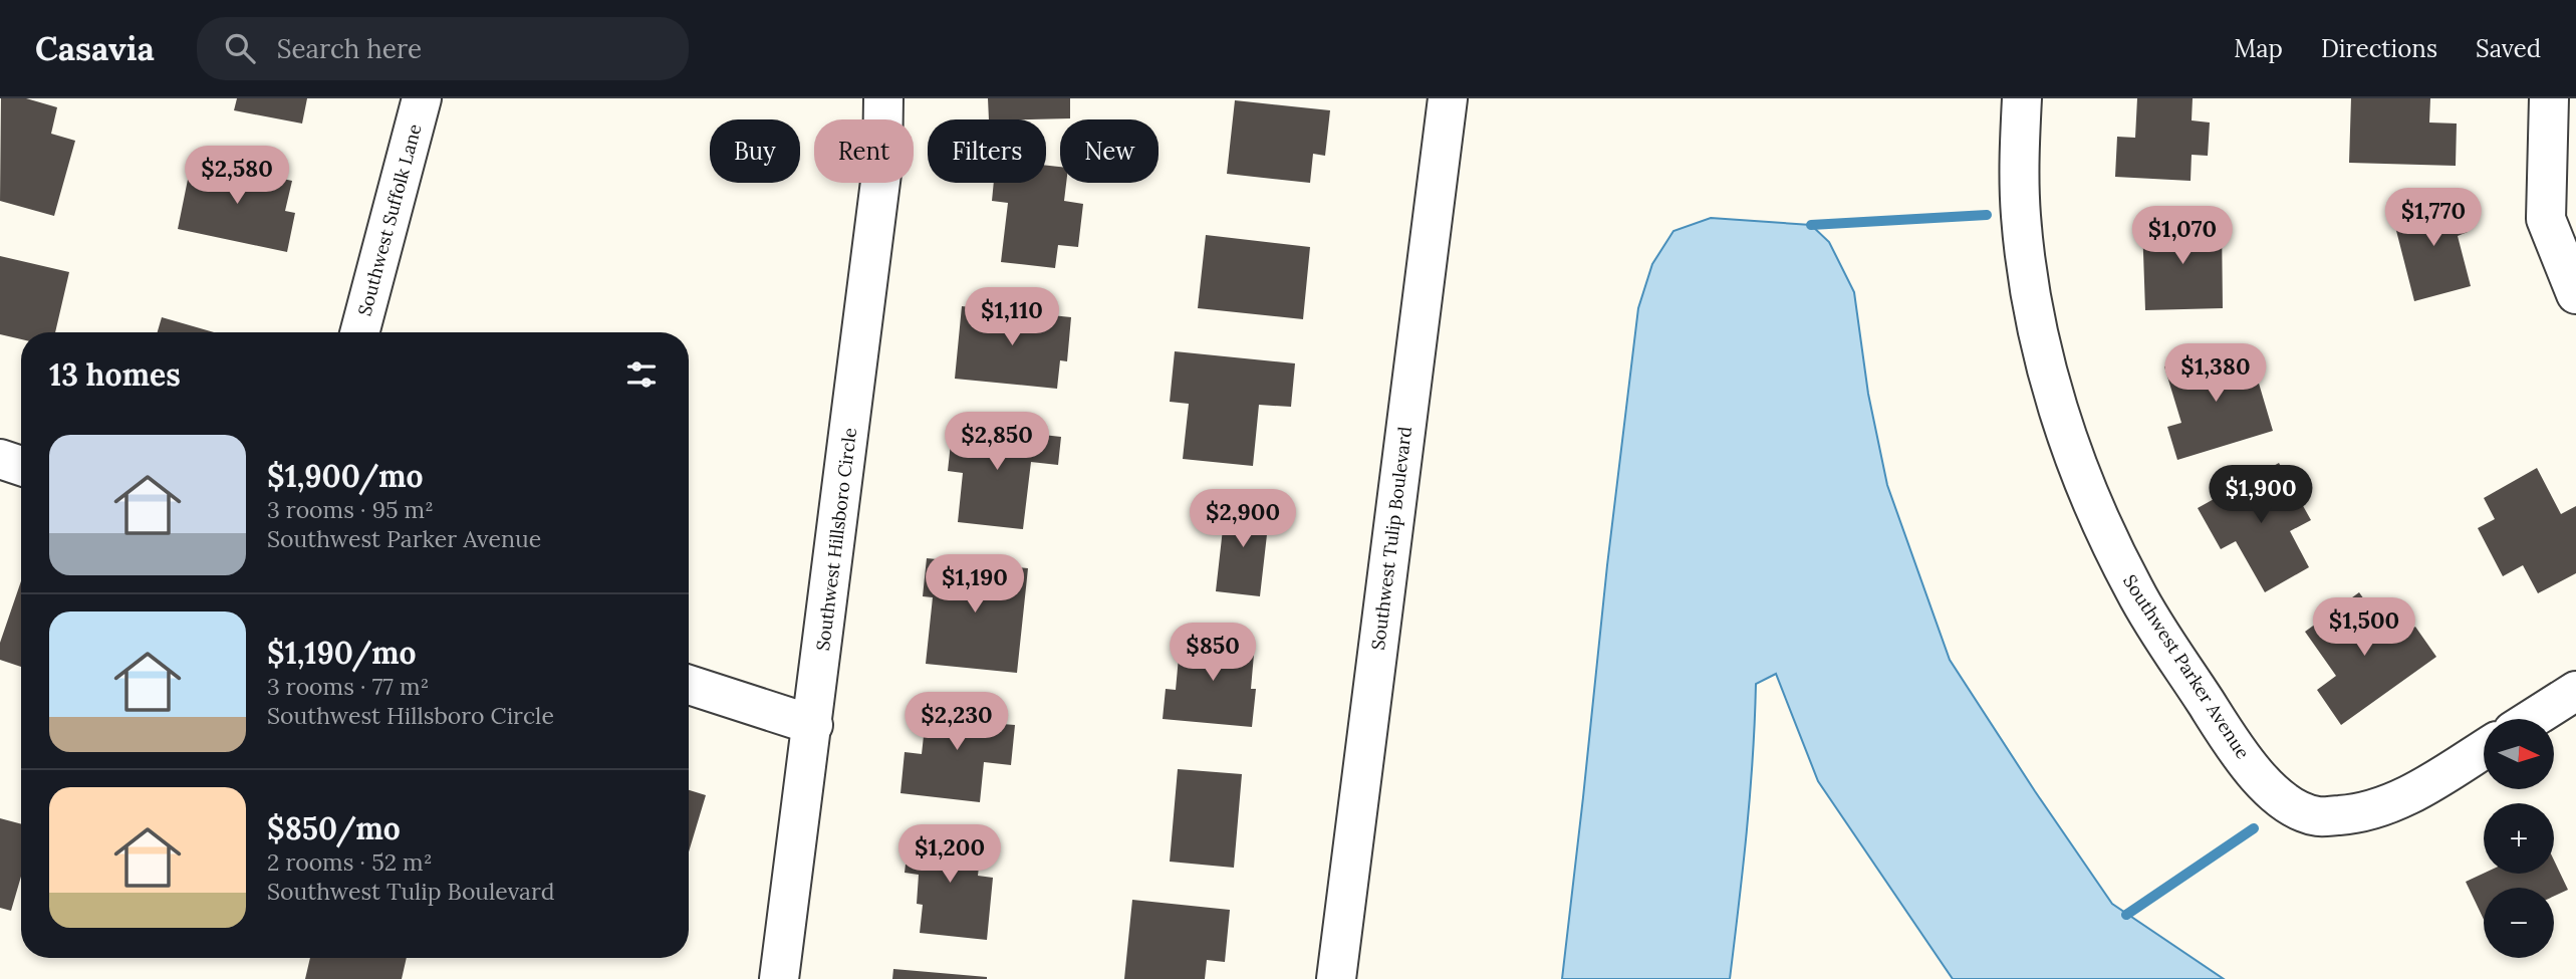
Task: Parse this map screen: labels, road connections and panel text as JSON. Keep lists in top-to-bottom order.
{
  "streets": {
    "street": [
      "Southwest Suffolk Lane",
      "Southwest Tulip Boulevard",
      "Southwest Hillsboro Circle",
      "Southwest Parker Avenue"
    ]
  },
  "north": "right",
  "page": {
    "header": "Casavia",
    "search": "Search here",
    "nav": ["Map", "Directions", "Saved"],
    "chip": [
      "Buy",
      "Rent",
      "Filters",
      "New"
    ],
    "price": [
      "$2,580",
      "$1,770",
      "$1,070",
      "$1,110",
      "$1,380",
      "$2,850",
      "$1,900",
      "$2,900",
      "$1,190",
      "$1,500",
      "$850",
      "$2,230",
      "$1,200"
    ],
    "heading": "13 homes",
    "list": [
      {
        "name": "$1,900/mo",
        "note": "3 rooms · 95 m² · Southwest Parker Avenue"
      },
      {
        "name": "$1,190/mo",
        "note": "3 rooms · 77 m² · Southwest Hillsboro Circle"
      },
      {
        "name": "$850/mo",
        "note": "2 rooms · 52 m² · Southwest Tulip Boulevard"
      }
    ],
    "map_buttons": ["+", "−"]
  }
}
